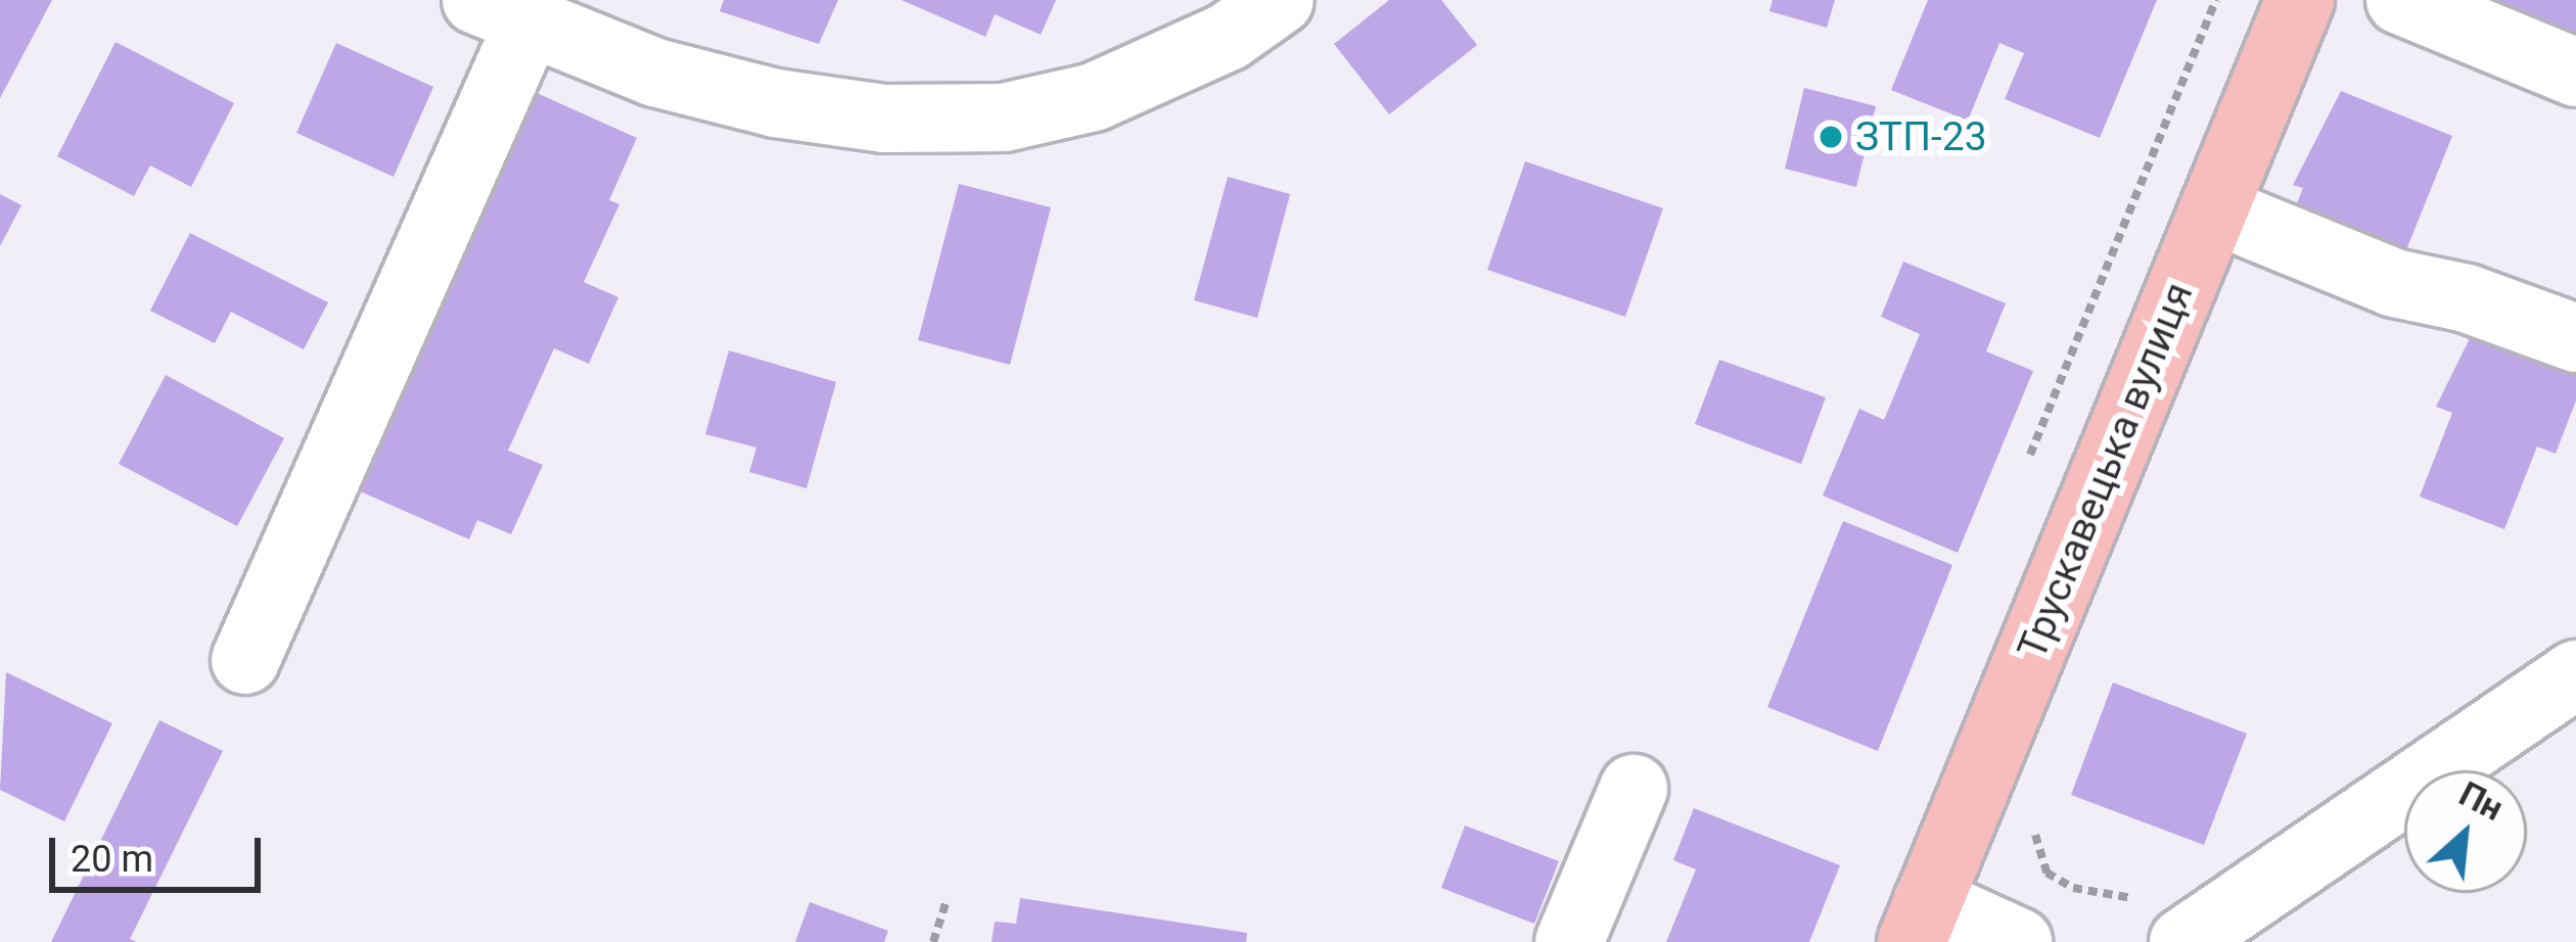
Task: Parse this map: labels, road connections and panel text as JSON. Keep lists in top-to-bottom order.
{
  "streets": {
    "main road": ["Трускавецька вулиця"]
  },
  "places": ["ЗТП-23"],
  "scale_bar": "20 m",
  "north": "top right"
}
